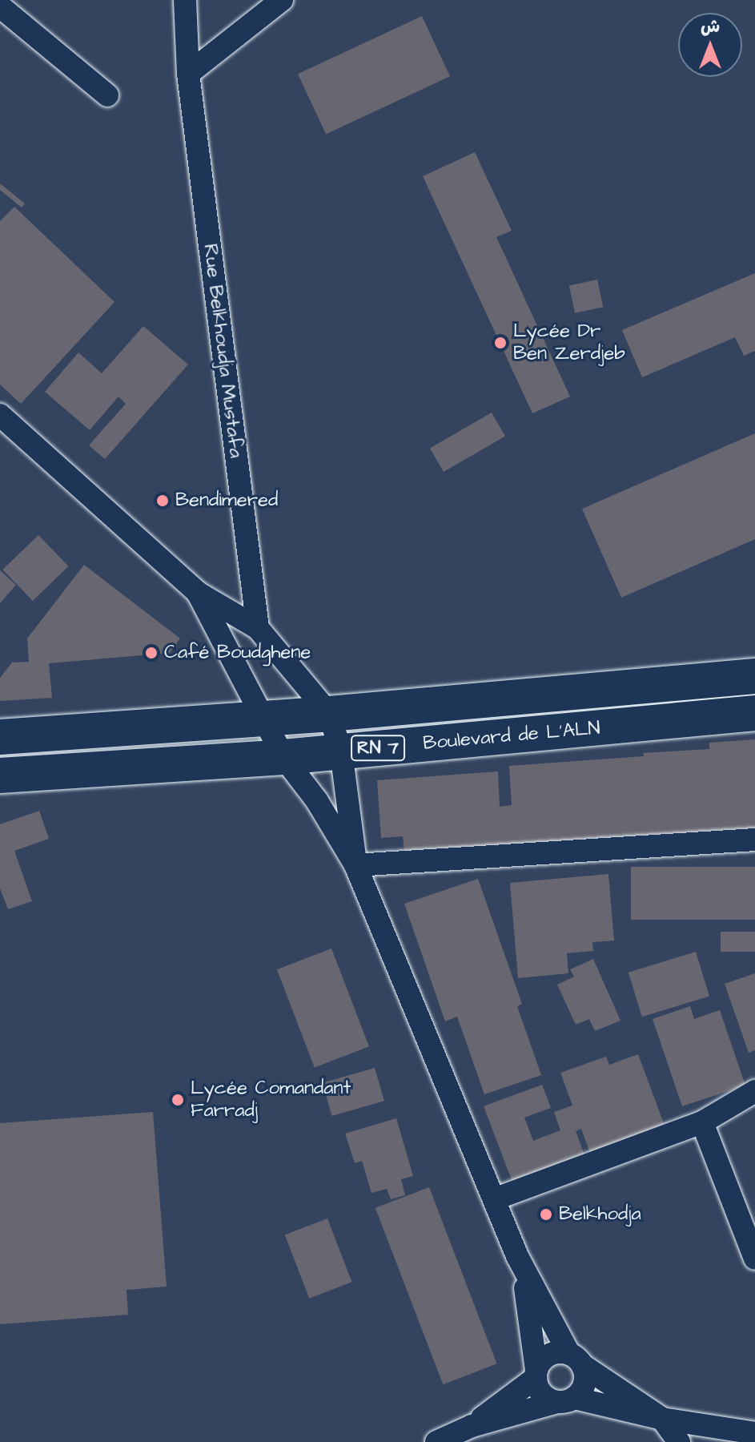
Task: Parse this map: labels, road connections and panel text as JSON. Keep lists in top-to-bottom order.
{
  "streets": {
    "main road": ["Boulevard de L'ALN", "RN 7"],
    "street": ["Rue Belkhoudja Mustafa"]
  },
  "places": [
    "Lycée Dr Ben Zerdjeb",
    "Bendimered",
    "Café Boudghene",
    "Lycée Comandant Farradj",
    "Belkhodja"
  ],
  "north": "top"
}
